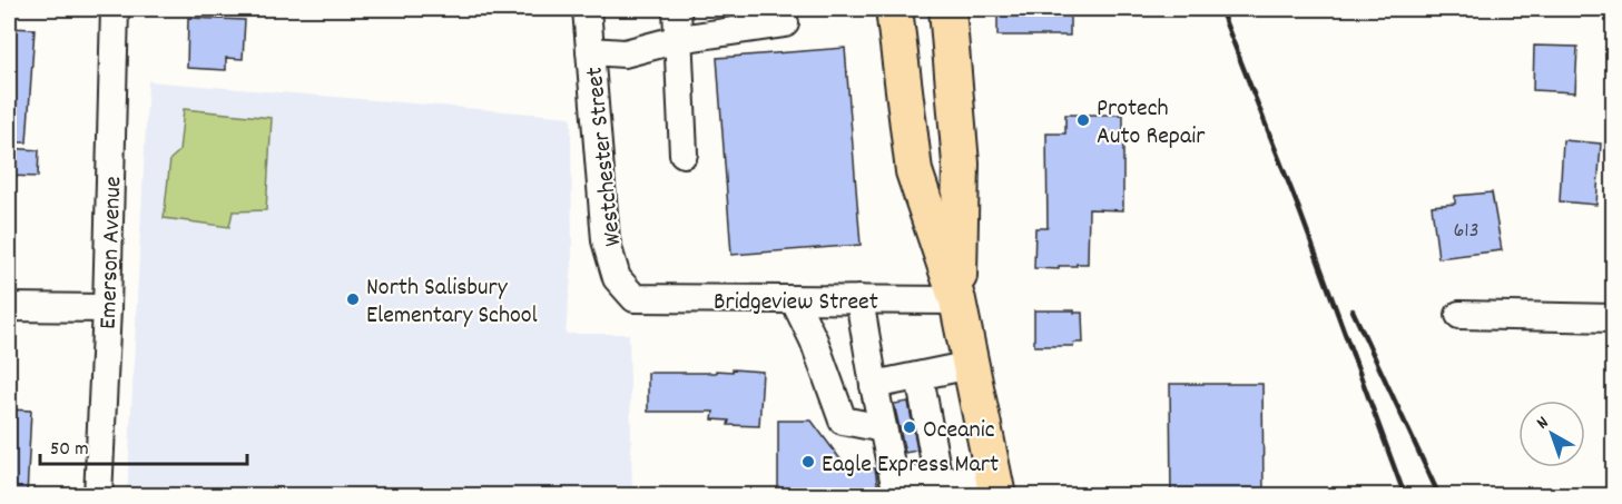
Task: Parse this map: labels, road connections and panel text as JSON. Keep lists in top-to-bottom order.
{
  "streets": {
    "street": ["Westchester Street", "Emerson Avenue", "Bridgeview Street"]
  },
  "crossings": [
    ["Westchester Street", "Bridgeview Street"]
  ],
  "places": [
    "Protech Auto Repair",
    "North Salisbury Elementary School",
    "Oceanic",
    "Eagle Express Mart"
  ],
  "house_numbers": ["613"],
  "scale_bar": "50 m",
  "north": "top left"
}
